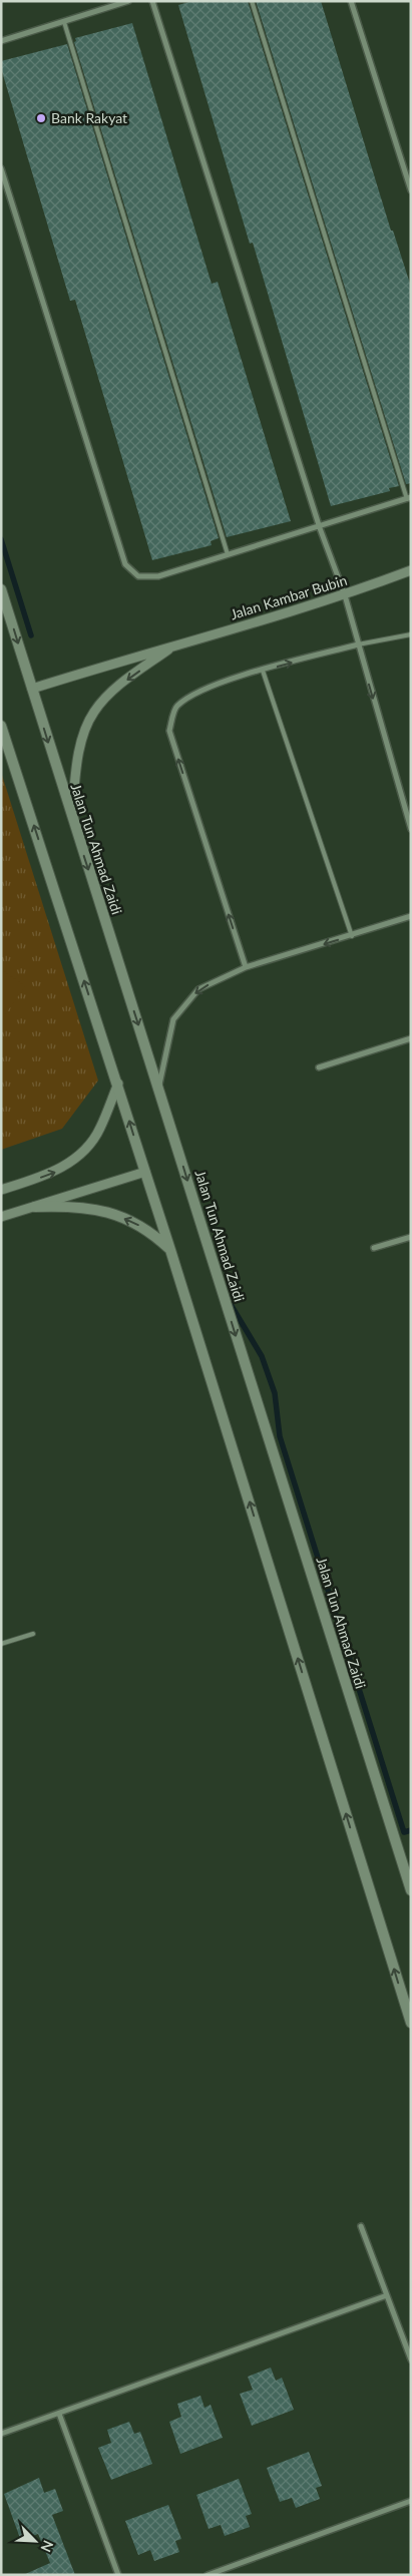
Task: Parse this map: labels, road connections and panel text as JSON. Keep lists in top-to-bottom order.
{
  "streets": {
    "main road": ["Jalan Tun Ahmad Zaidi"],
    "street": ["Jalan Kambar Bubin"]
  },
  "crossings": [
    ["Jalan Kambar Bubin", "Jalan Tun Ahmad Zaidi"]
  ],
  "places": ["Bank Rakyat"],
  "north": "bottom right"
}
